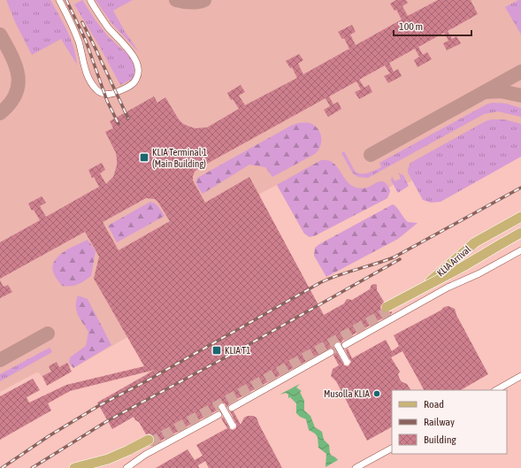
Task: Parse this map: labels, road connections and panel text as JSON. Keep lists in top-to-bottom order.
{
  "streets": {
    "main road": ["KLIA Arrival"]
  },
  "places": {
    "transit": ["KLIA Terminal 1 (Main Building)", "KLIA T1"],
    "other": ["Musolla KLIA"]
  },
  "legend": ["Road", "Railway", "Building"],
  "scale_bar": "100 m"
}
